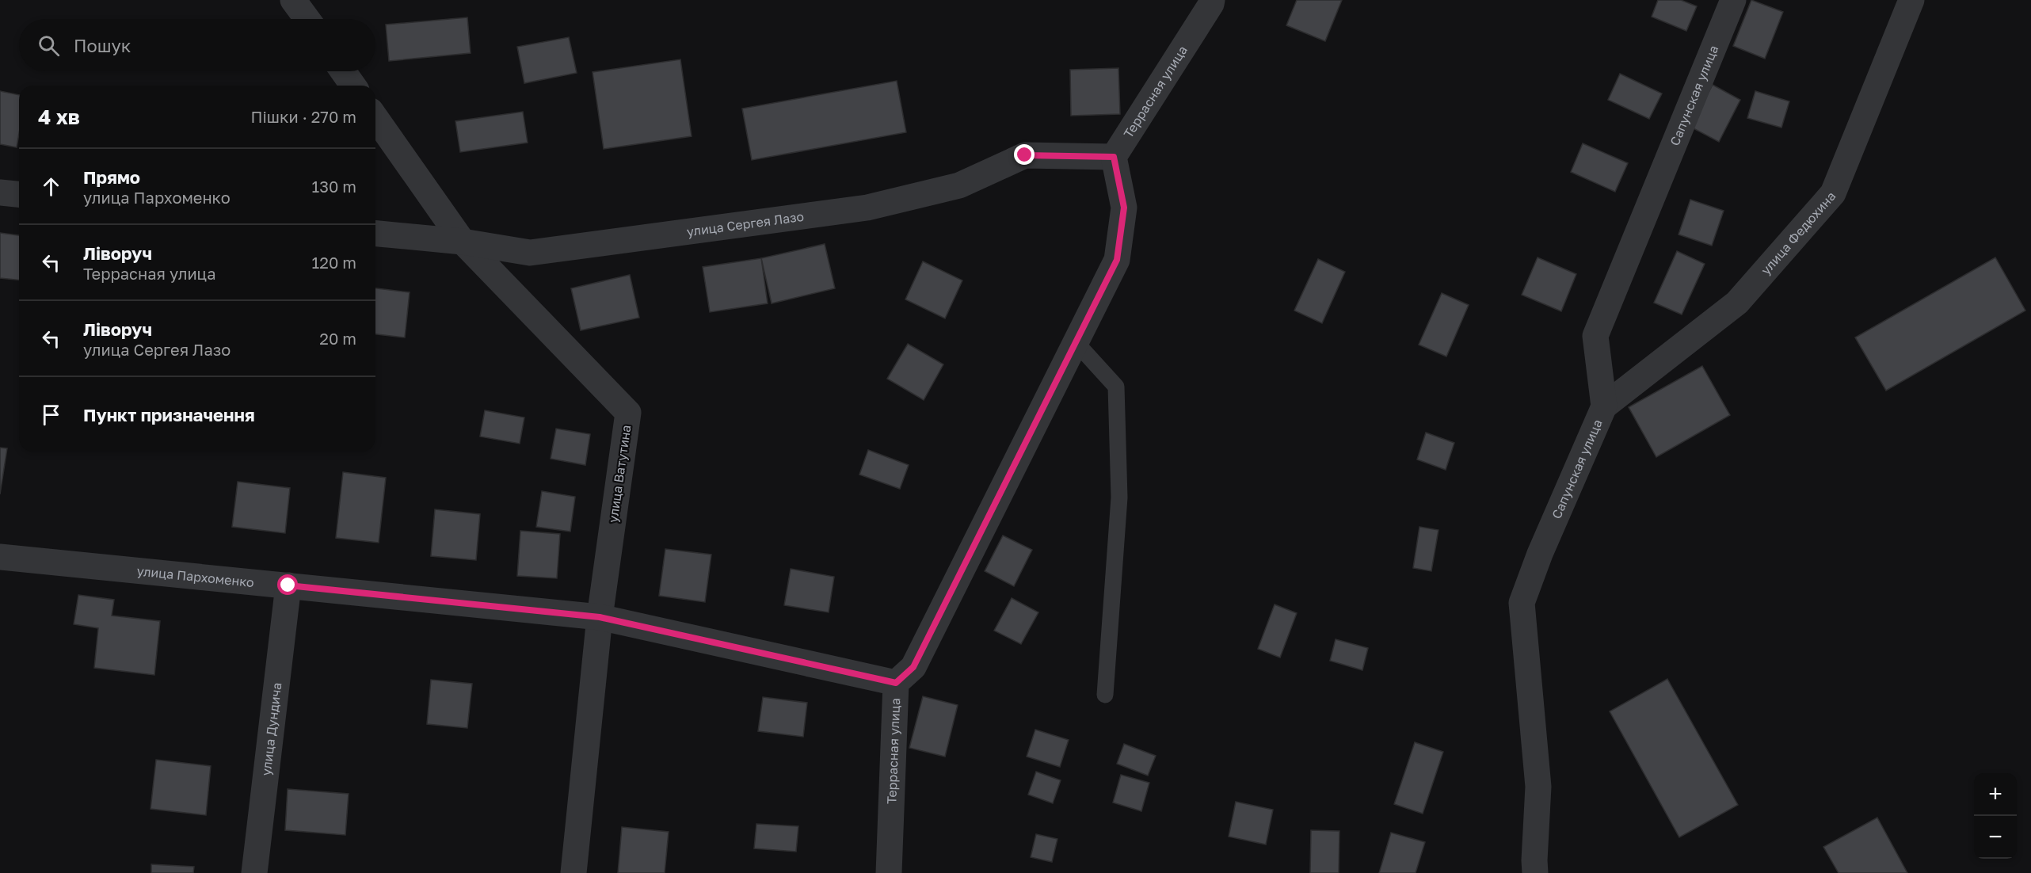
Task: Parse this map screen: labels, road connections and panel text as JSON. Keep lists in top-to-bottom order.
{
  "streets": {
    "street": [
      "Террасная улица",
      "Сапунская улица",
      "улица Сергея Лазо",
      "улица Федюхина",
      "улица Ватутина",
      "улица Пархоменко",
      "улица Дундича"
    ]
  },
  "crossings": [
    ["Террасная улица", "улица Сергея Лазо"],
    ["Террасная улица", "улица Пархоменко"],
    ["Сапунская улица", "улица Федюхина"],
    ["улица Сергея Лазо", "улица Ватутина"],
    ["улица Ватутина", "улица Пархоменко"],
    ["улица Пархоменко", "улица Дундича"]
  ],
  "page": {
    "search": "Пошук",
    "heading": ["4 хв", "Пішки · 270 m"],
    "list": [
      ["Прямо", "улица Пархоменко", "130 m"],
      ["Ліворуч", "Террасная улица", "120 m"],
      ["Ліворуч", "улица Сергея Лазо", "20 m"],
      "Пункт призначення"
    ],
    "map_buttons": ["+", "−"]
  }
}
